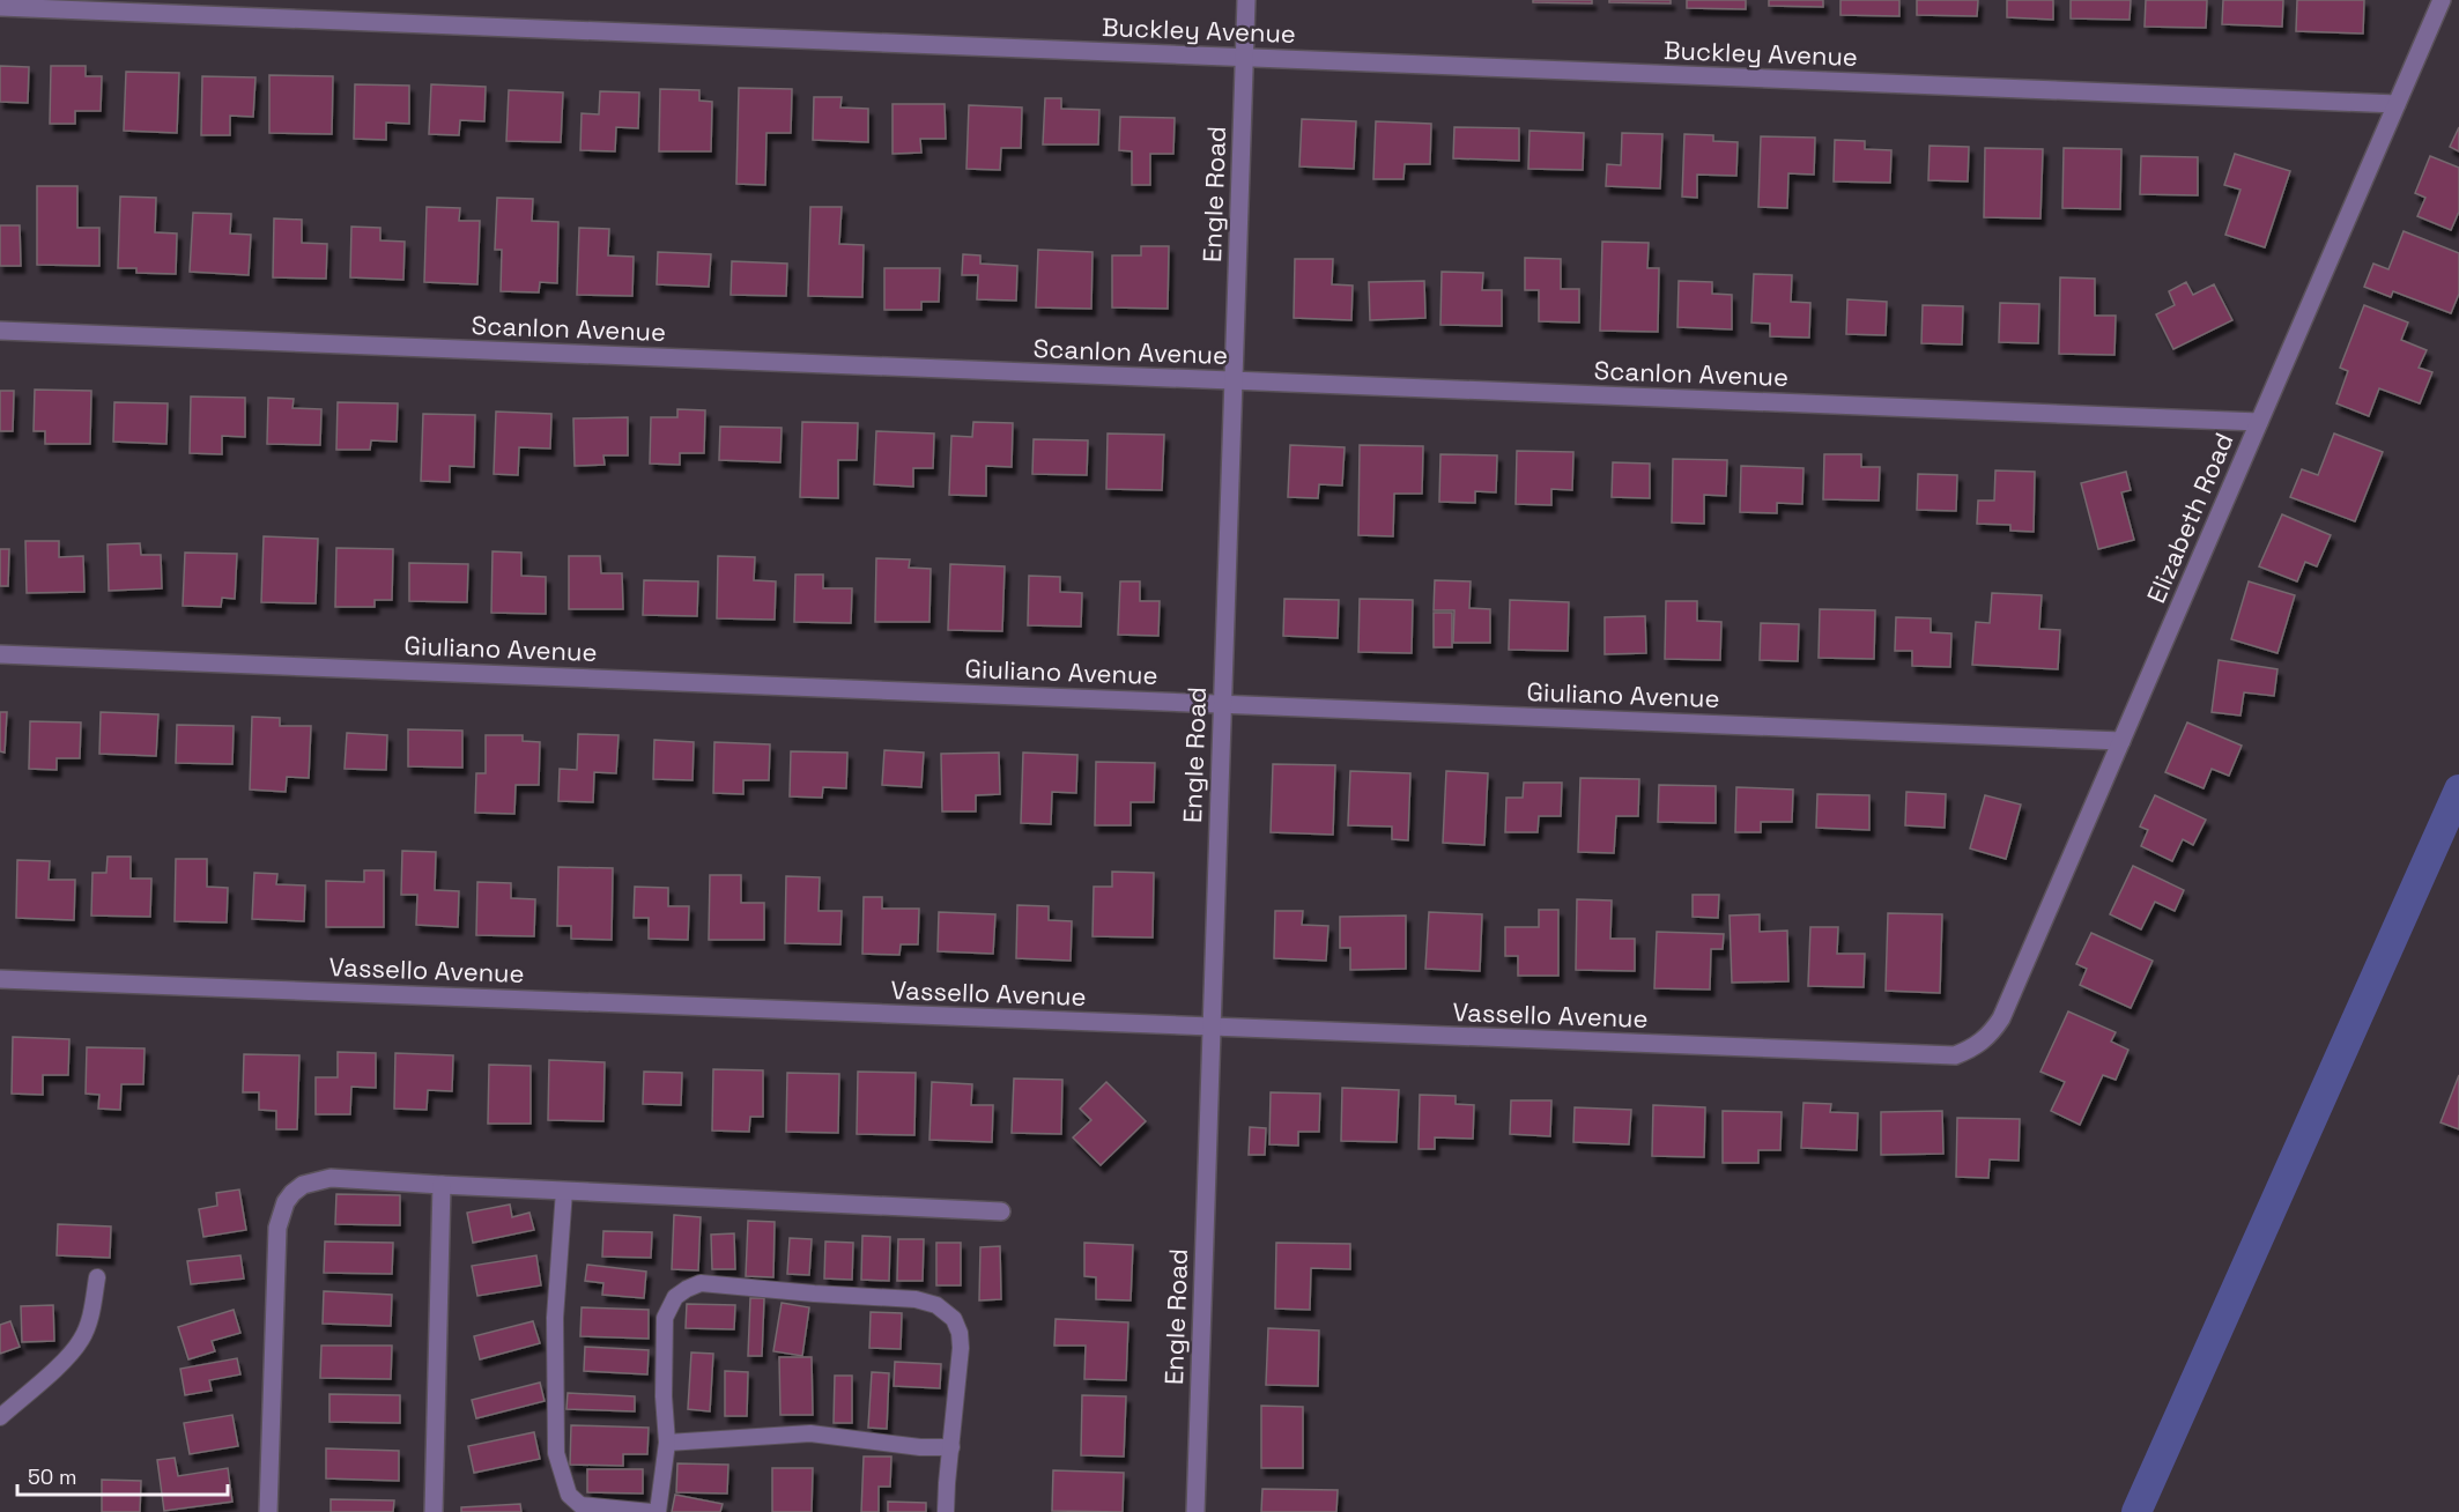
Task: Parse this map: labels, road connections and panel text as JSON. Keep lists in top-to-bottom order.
{
  "streets": {
    "street": [
      "Buckley Avenue",
      "Engle Road",
      "Scanlon Avenue",
      "Elizabeth Road",
      "Giuliano Avenue",
      "Vassello Avenue"
    ]
  },
  "crossings": [
    ["Buckley Avenue", "Engle Road"],
    ["Buckley Avenue", "Elizabeth Road"],
    ["Engle Road", "Scanlon Avenue"],
    ["Engle Road", "Giuliano Avenue"],
    ["Engle Road", "Vassello Avenue"],
    ["Scanlon Avenue", "Elizabeth Road"],
    ["Elizabeth Road", "Giuliano Avenue"],
    ["Elizabeth Road", "Vassello Avenue"]
  ],
  "scale_bar": "50 m"
}
